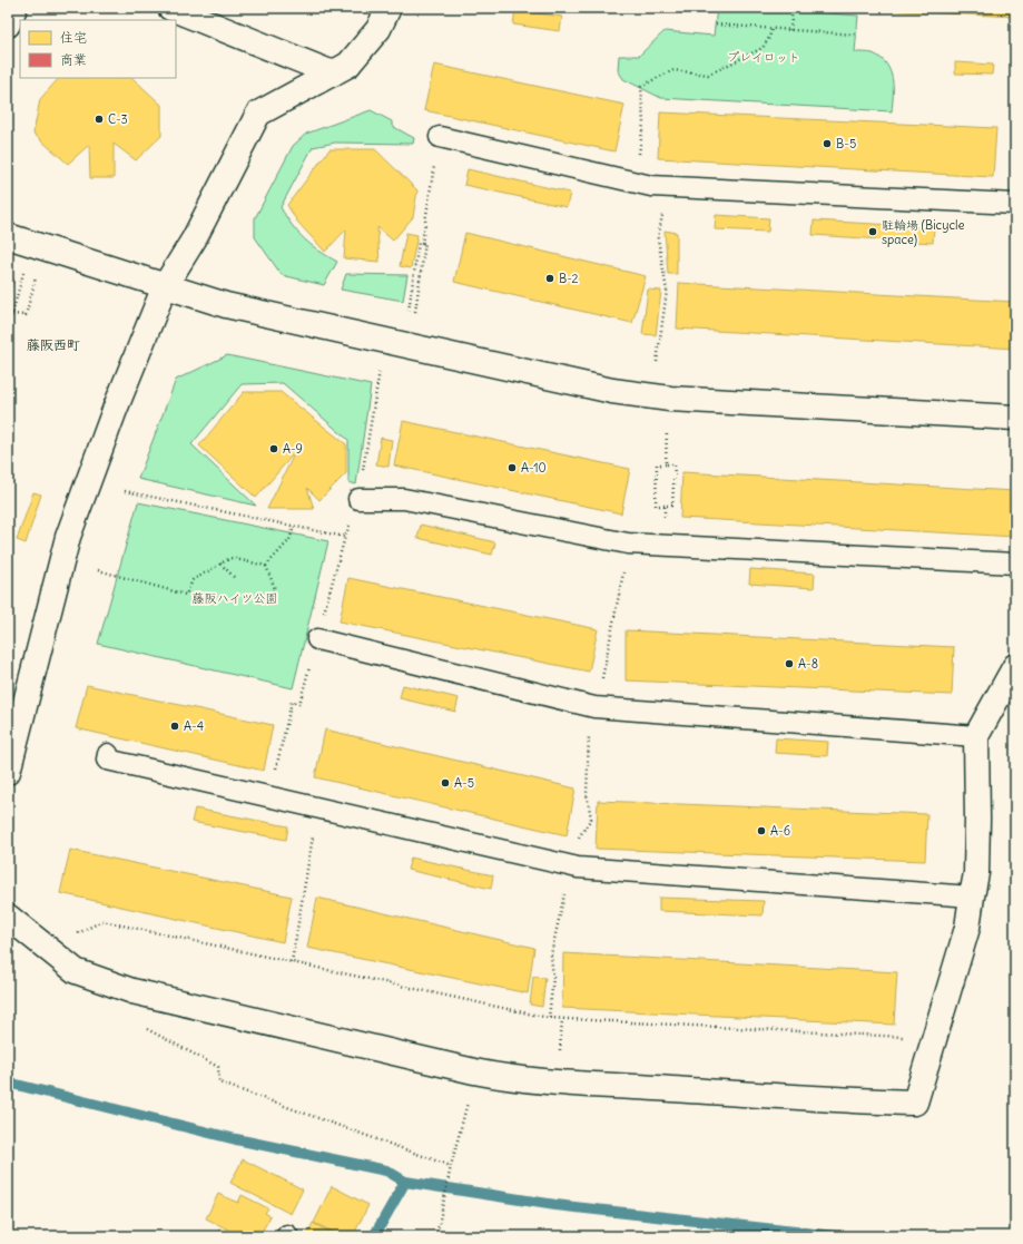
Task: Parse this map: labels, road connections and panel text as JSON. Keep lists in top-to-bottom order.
{
  "districts": ["藤阪西町"],
  "parks": ["プレイロット", "藤阪ハイツ公園"],
  "places": [
    "C-3",
    "B-5",
    "駐輪場 (Bicycle space)",
    "B-2",
    "A-9",
    "A-10",
    "A-8",
    "A-4",
    "A-5",
    "A-6"
  ],
  "legend": ["住宅", "商業"]
}
